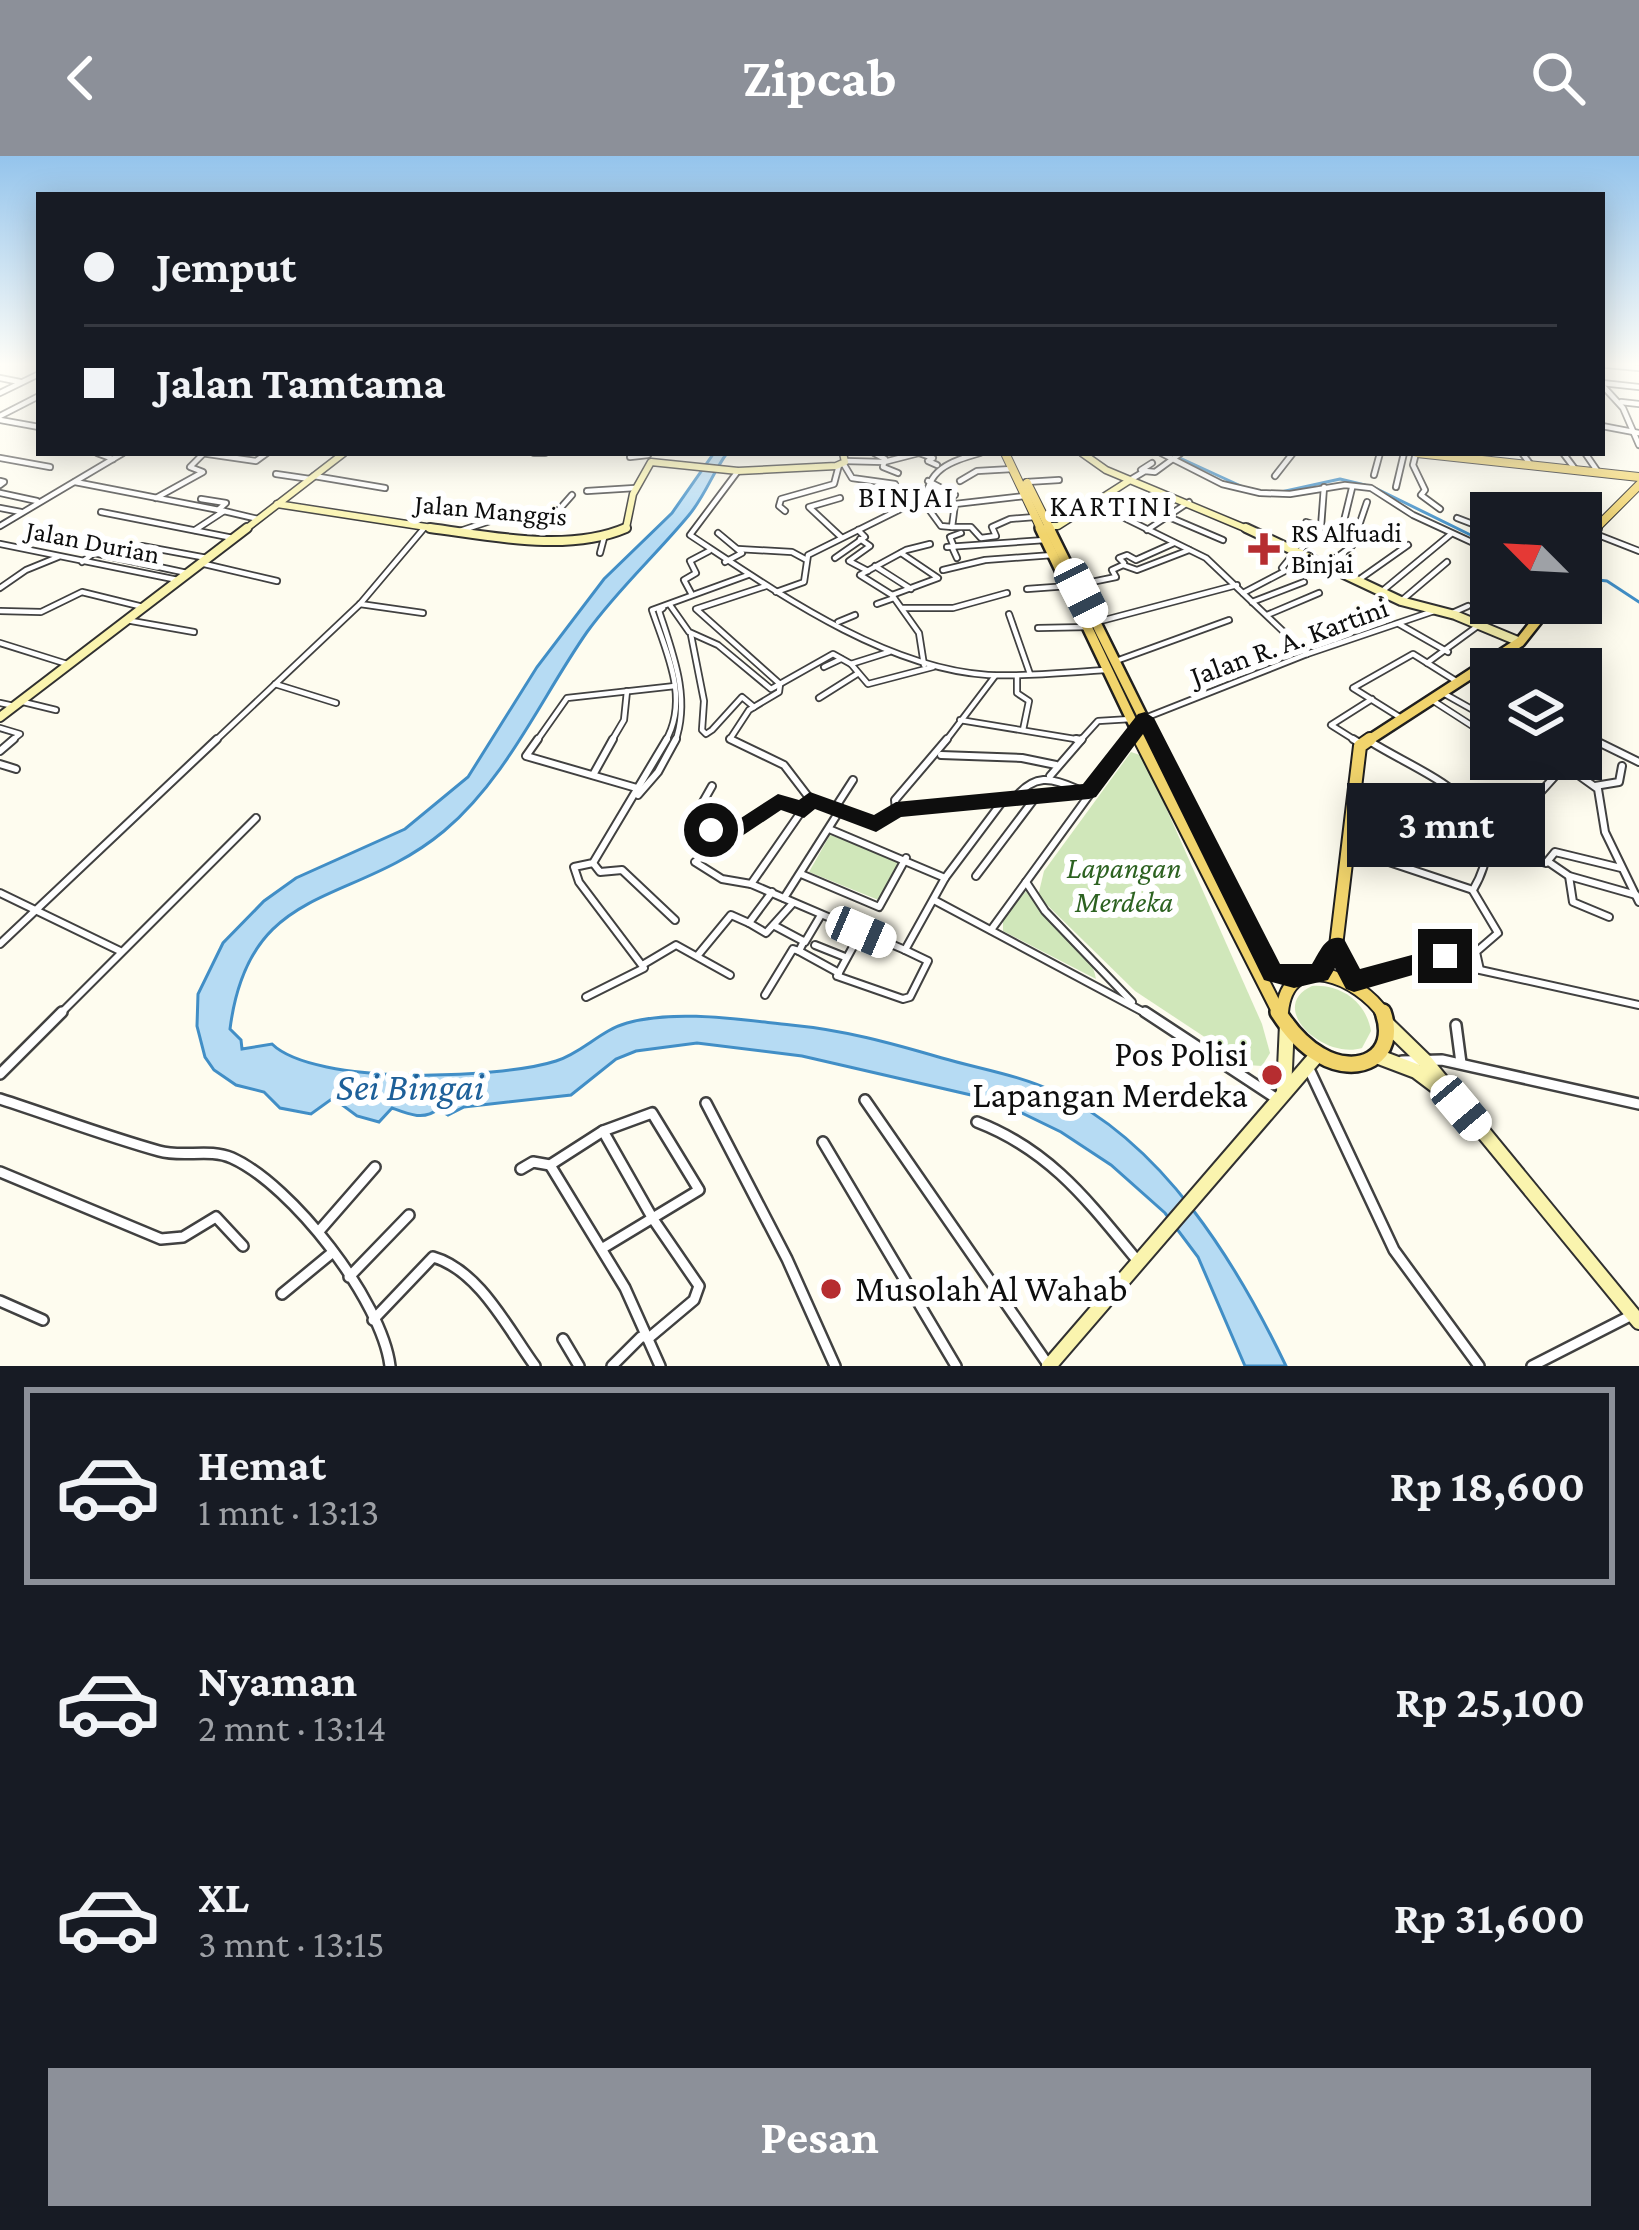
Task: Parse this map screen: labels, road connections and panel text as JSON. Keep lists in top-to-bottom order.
{
  "streets": {
    "street": ["Jalan Manggis", "Jalan Durian", "Jalan R. A. Kartini"]
  },
  "districts": ["BINJAI", "KARTINI"],
  "water": ["Sei Bingai"],
  "parks": ["Lapangan Merdeka"],
  "places": {
    "health": ["RS Alfuadi Binjai"],
    "other": ["Pos Polisi Lapangan Merdeka", "Musolah Al Wahab"]
  },
  "north": "top left",
  "page": {
    "header": "Zipcab",
    "banner": ["Jemput", "Jalan Tamtama"],
    "bubble": "3 mnt",
    "list": [
      {
        "name": "Hemat",
        "note": "1 mnt · 13:13",
        "value": "Rp 18,600"
      },
      {
        "name": "Nyaman",
        "note": "2 mnt · 13:14",
        "value": "Rp 25,100"
      },
      {
        "name": "XL",
        "note": "3 mnt · 13:15",
        "value": "Rp 31,600"
      }
    ],
    "buttons": "Pesan"
  }
}
